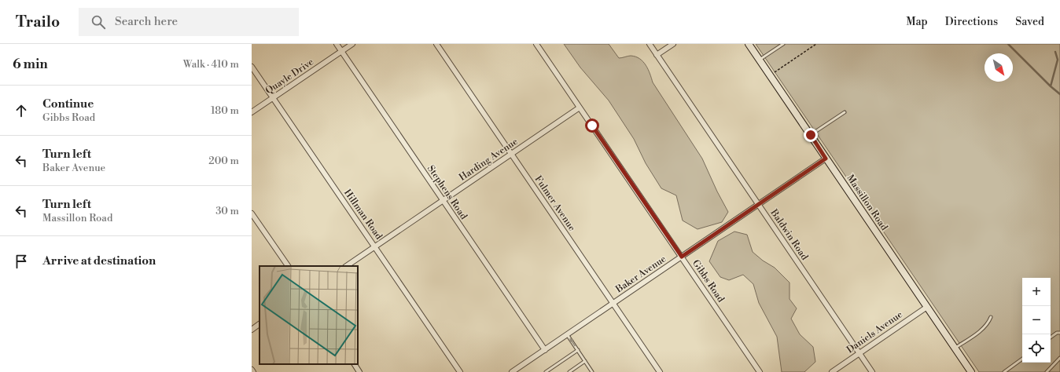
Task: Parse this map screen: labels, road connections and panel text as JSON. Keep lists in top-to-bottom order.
{
  "streets": {
    "street": [
      "Quayle Drive",
      "Harding Avenue",
      "Stephens Road",
      "Massillon Road",
      "Fulmer Avenue",
      "Hillman Road",
      "Baldwin Road",
      "Baker Avenue",
      "Gibbs Road",
      "Daniels Avenue"
    ]
  },
  "crossings": [
    ["Quayle Drive", "Stephens Road"],
    ["Quayle Drive", "Hillman Road"],
    ["Harding Avenue", "Stephens Road"],
    ["Harding Avenue", "Fulmer Avenue"],
    ["Harding Avenue", "Hillman Road"],
    ["Harding Avenue", "Gibbs Road"],
    ["Stephens Road", "Baker Avenue"],
    ["Massillon Road", "Baker Avenue"],
    ["Massillon Road", "Daniels Avenue"],
    ["Fulmer Avenue", "Baker Avenue"],
    ["Baldwin Road", "Baker Avenue"],
    ["Baldwin Road", "Daniels Avenue"],
    ["Baker Avenue", "Gibbs Road"]
  ],
  "north": "bottom right",
  "page": {
    "header": "Trailo",
    "search": "Search here",
    "nav": ["Map", "Directions", "Saved"],
    "heading": ["6 min", "Walk · 410 m"],
    "list": [
      ["Continue", "Gibbs Road", "180 m"],
      ["Turn left", "Baker Avenue", "200 m"],
      ["Turn left", "Massillon Road", "30 m"],
      "Arrive at destination"
    ],
    "map_buttons": ["+", "−"]
  }
}
